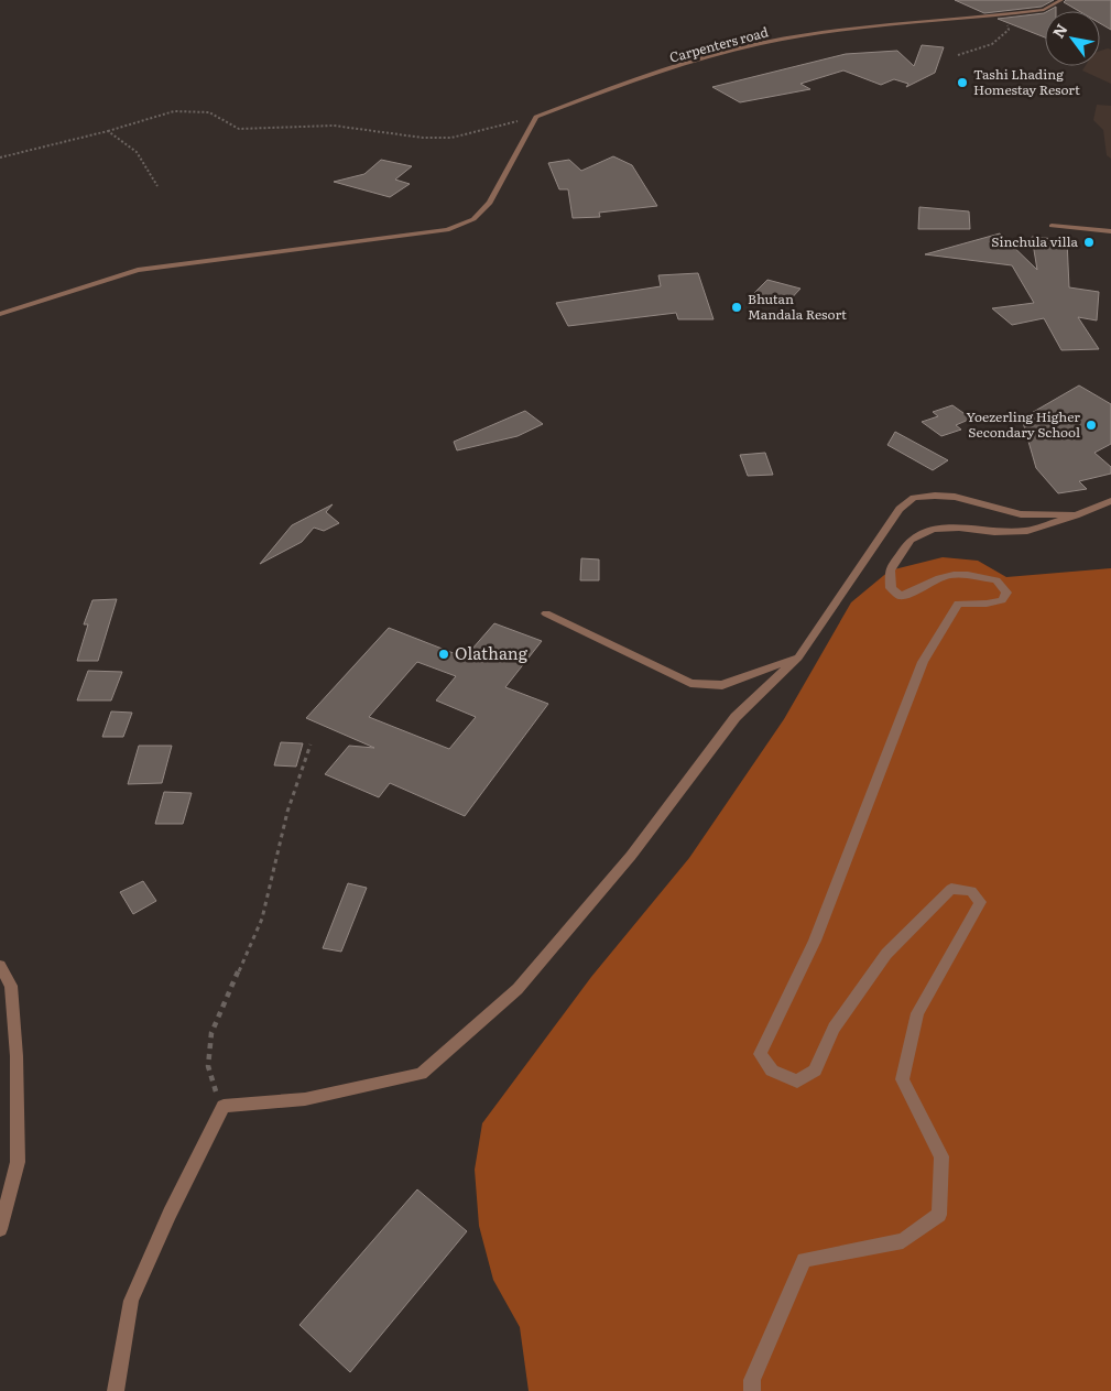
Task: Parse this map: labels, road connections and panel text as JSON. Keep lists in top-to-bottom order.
{
  "streets": {
    "street": ["Carpenters road"]
  },
  "places": [
    "Tashi Lhading Homestay Resort",
    "Sinchula villa",
    "Bhutan Mandala Resort",
    "Yoezerling Higher Secondary School",
    "Olathang"
  ],
  "north": "top left"
}
